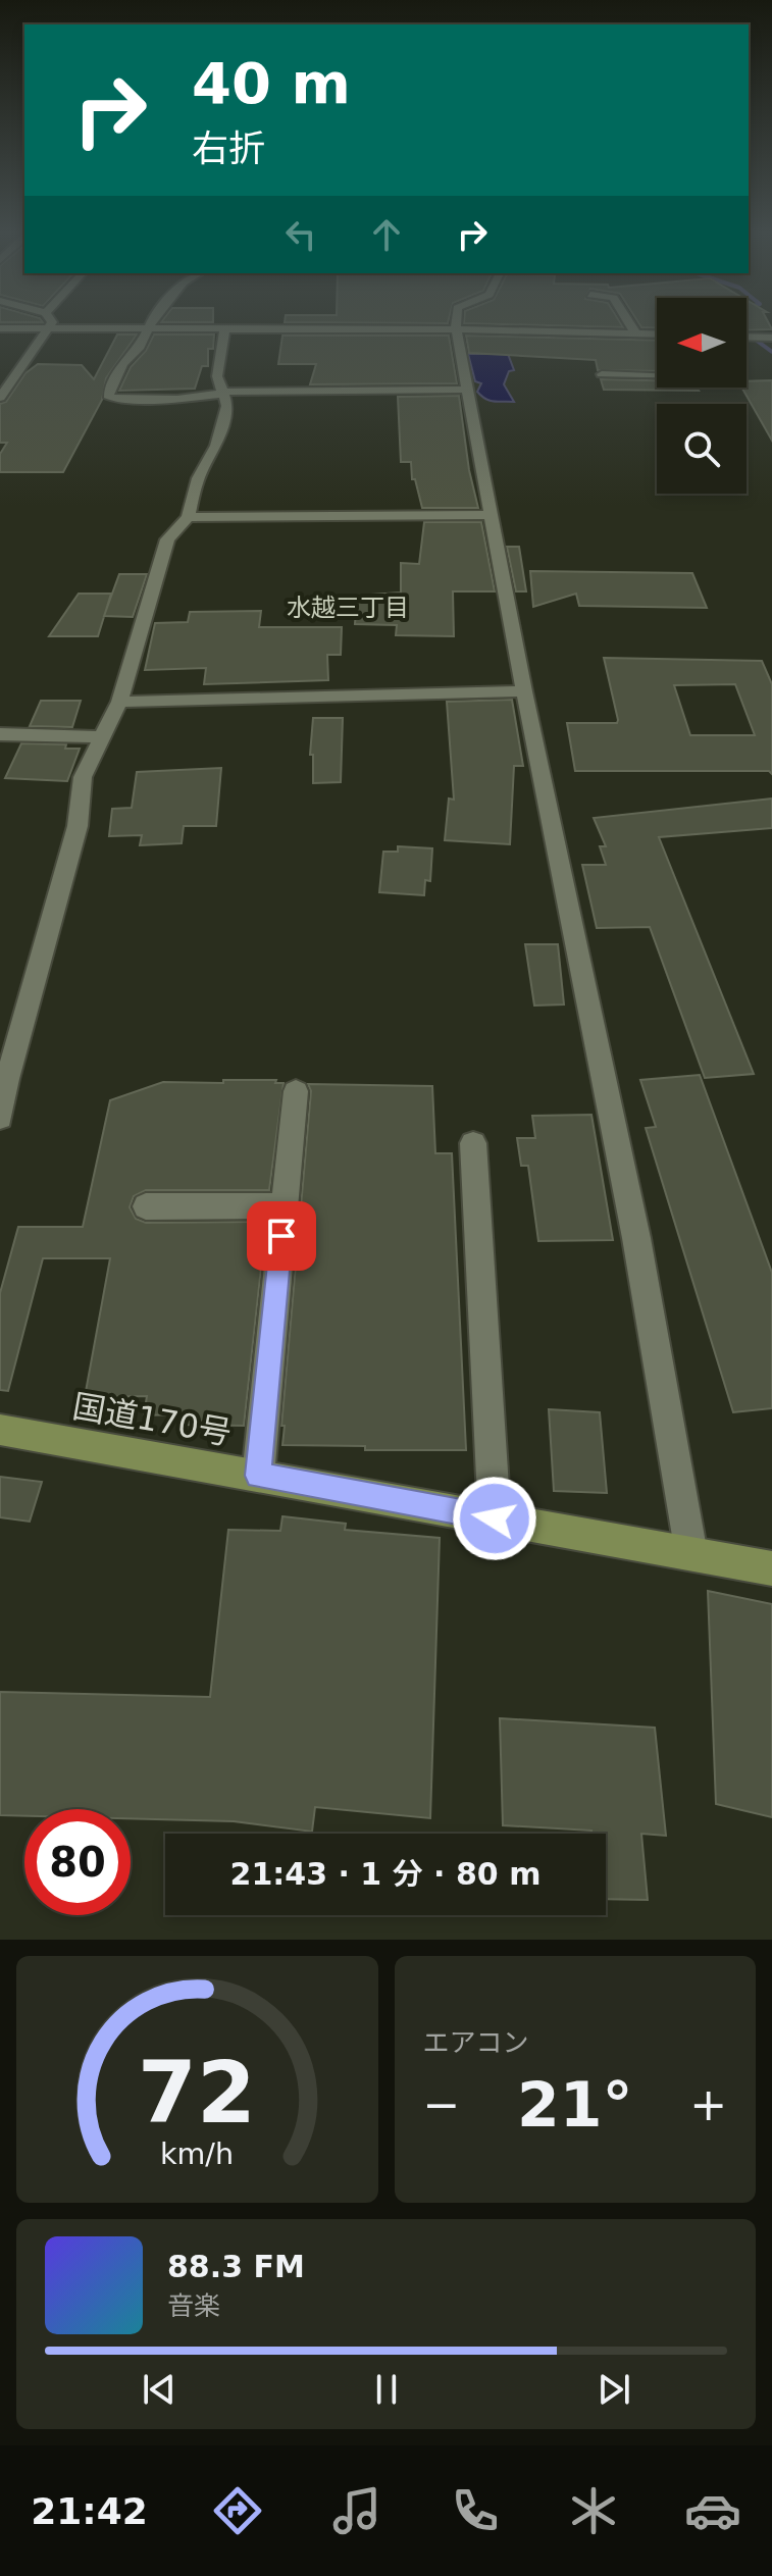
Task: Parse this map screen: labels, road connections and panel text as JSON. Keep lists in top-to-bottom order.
{
  "streets": {
    "highway": ["国道170号"]
  },
  "districts": ["水越三丁目"],
  "north": "left",
  "page": {
    "turn": ["40 m", "右折"],
    "limit": "80",
    "trip": "21:43 · 1 分 · 80 m",
    "tile": "エアコン",
    "heat": ["−", "21°", "+"],
    "song": ["88.3 FM", "音楽"],
    "tabs": "21:42",
    "gauge": ["72", "km/h"]
  }
}
